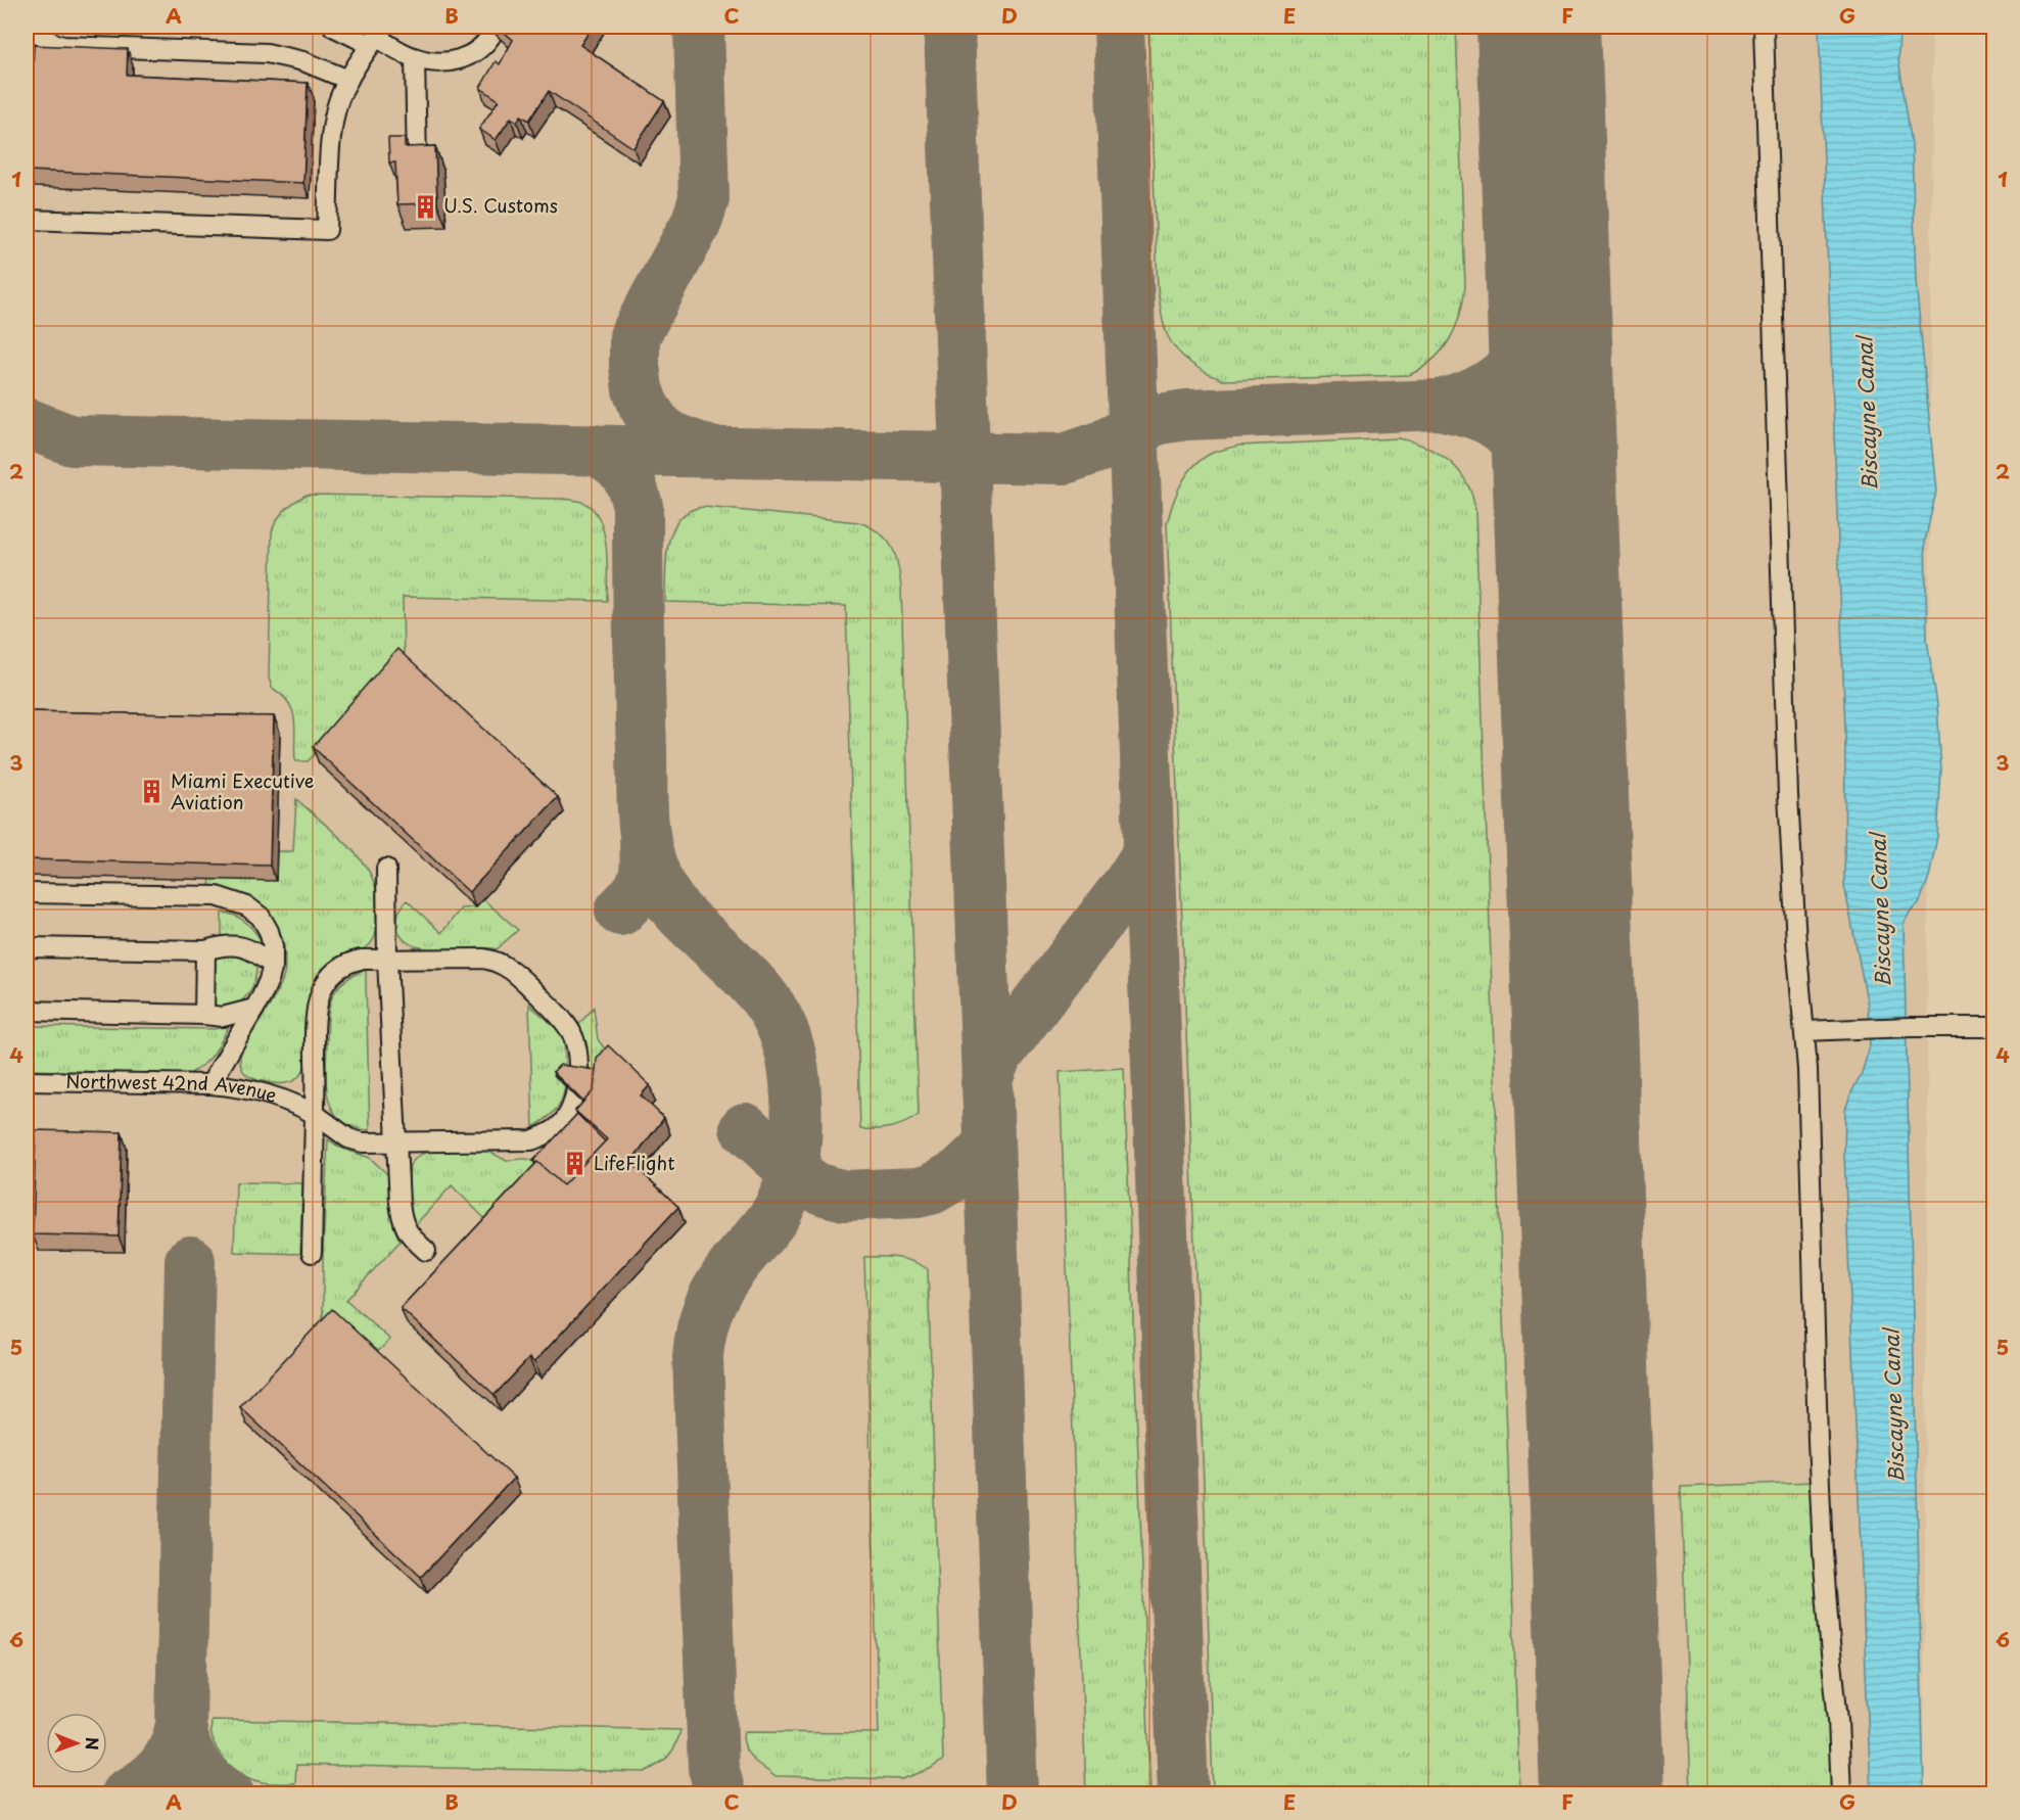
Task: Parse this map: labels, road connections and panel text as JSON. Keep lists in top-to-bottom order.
{
  "streets": {
    "street": ["Northwest 42nd Avenue"]
  },
  "water": ["Biscayne Canal"],
  "places": {
    "building": ["U.S. Customs", "Miami Executive Aviation", "LifeFlight"]
  },
  "north": "right",
  "grid": {
    "columns": [
      "A",
      "B",
      "C",
      "D",
      "E",
      "F",
      "G"
    ],
    "rows": [
      "1",
      "2",
      "3",
      "4",
      "5",
      "6"
    ]
  }
}
